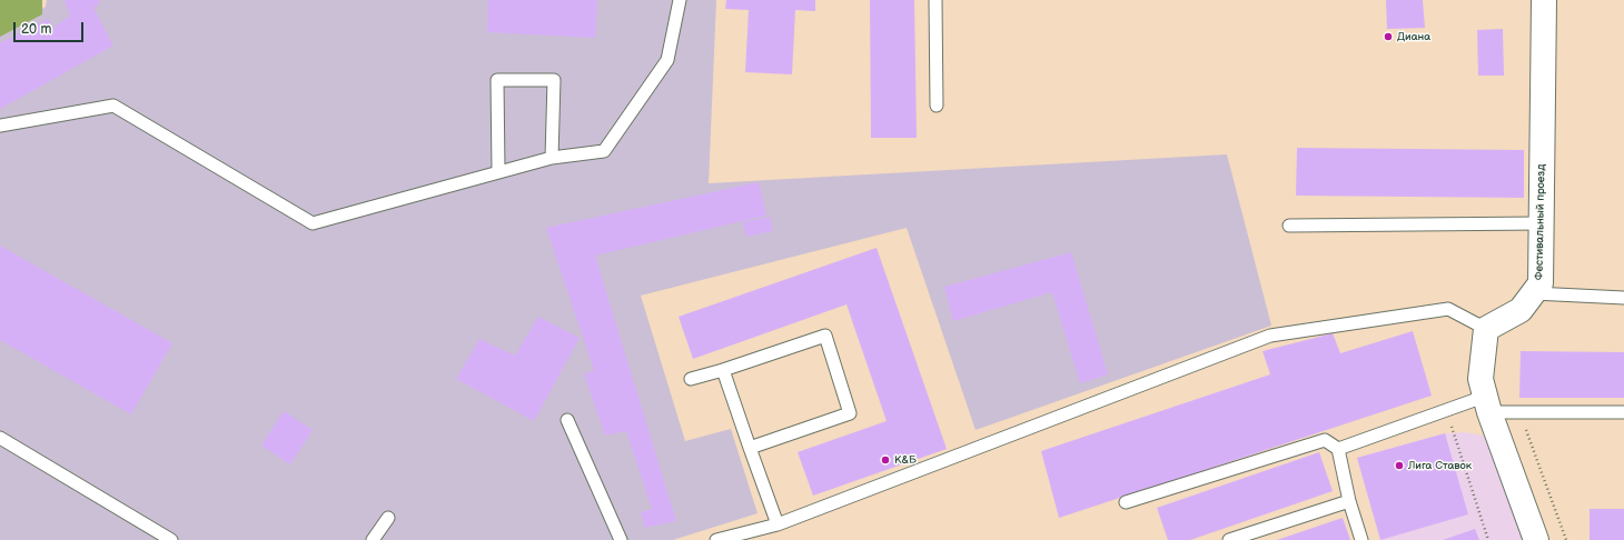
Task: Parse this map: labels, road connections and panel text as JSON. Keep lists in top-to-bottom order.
{
  "streets": {
    "street": ["Фестивальный проезд"]
  },
  "places": ["Диана", "К&Б", "Лига Ставок"],
  "scale_bar": "20 m"
}
